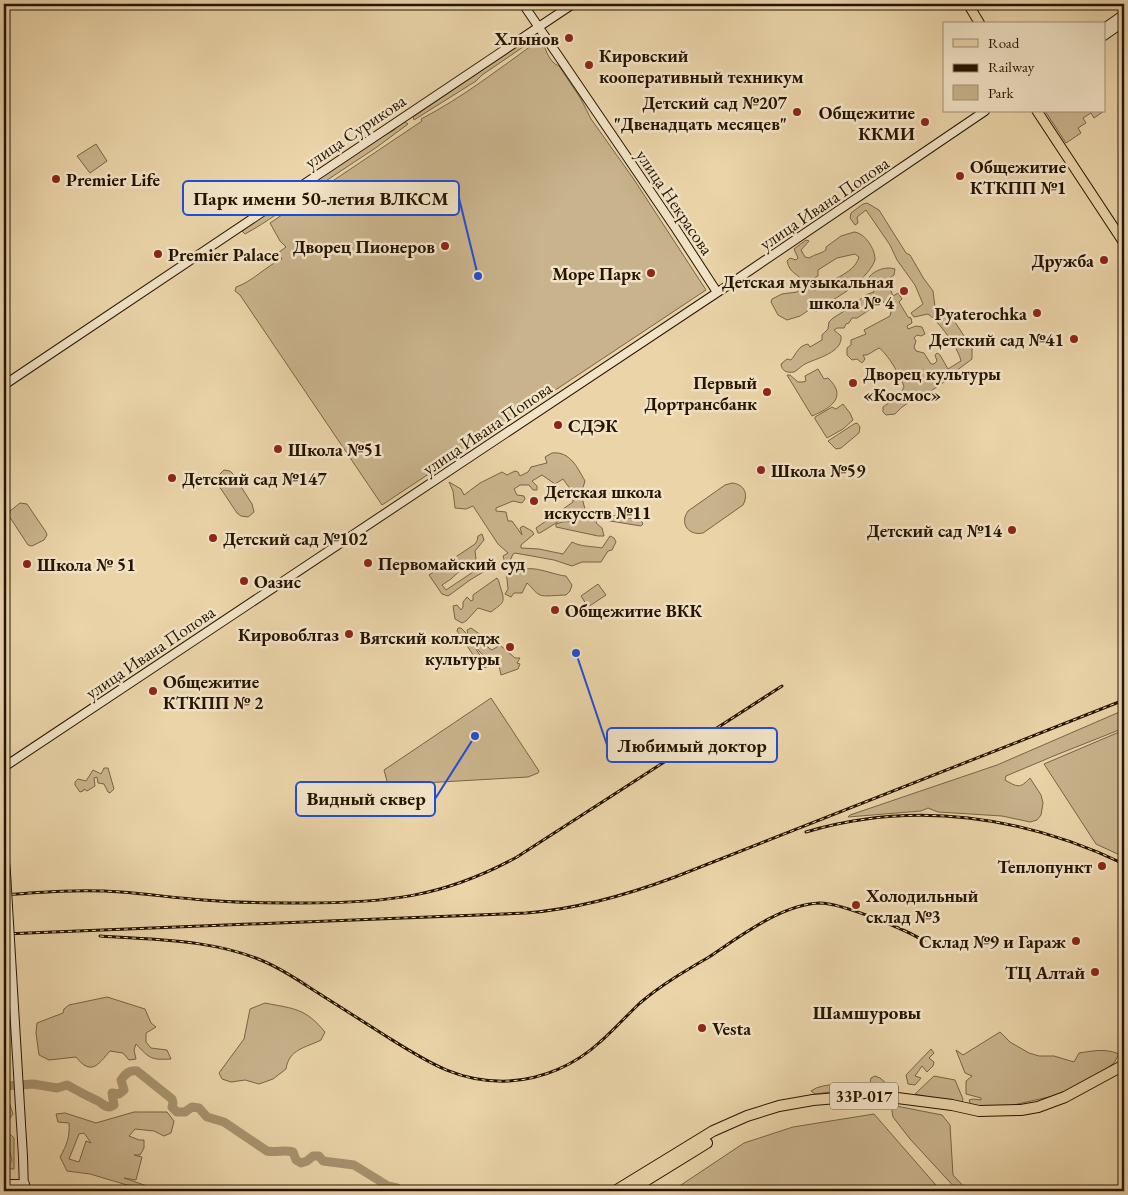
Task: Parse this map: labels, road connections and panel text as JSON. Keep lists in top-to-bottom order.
{
  "streets": {
    "highway": ["33Р-017"],
    "main road": ["улица Сурикова", "улица Некрасова", "улица Ивана Попова"]
  },
  "crossings": [
    ["улица Сурикова", "улица Некрасова"],
    ["улица Некрасова", "улица Ивана Попова"]
  ],
  "districts": ["Шамшуровы"],
  "places": [
    "Хлынов",
    "Кировский кооперативный техникум",
    "Детский сад №207 \"Двенадцать месяцев\"",
    "Общежитие ККМИ",
    "Общежитие КТКПП №1",
    "Premier Life",
    "Дворец Пионеров",
    "Premier Palace",
    "Дружба",
    "Море Парк",
    "Парк имени 50-летия ВЛКСМ",
    "Детская музыкальная школа № 4",
    "Pyaterochka",
    "Детский сад №41",
    "Дворец культуры «Космос»",
    "Первый Дортрансбанк",
    "СДЭК",
    "Школа №51",
    "Школа №59",
    "Детский сад №147",
    "Детская школа искусств №11",
    "Детский сад №14",
    "Детский сад №102",
    "Первомайский суд",
    "Школа № 51",
    "Оазис",
    "Общежитие ВКК",
    "Кировоблгаз",
    "Вятский колледж культуры",
    "Любимый доктор",
    "Общежитие КТКПП № 2",
    "Видный сквер",
    "Теплопункт",
    "Холодильный склад №3",
    "Склад №9 и Гараж",
    "ТЦ Алтай",
    "Vesta"
  ],
  "legend": ["Road", "Railway", "Park"]
}
